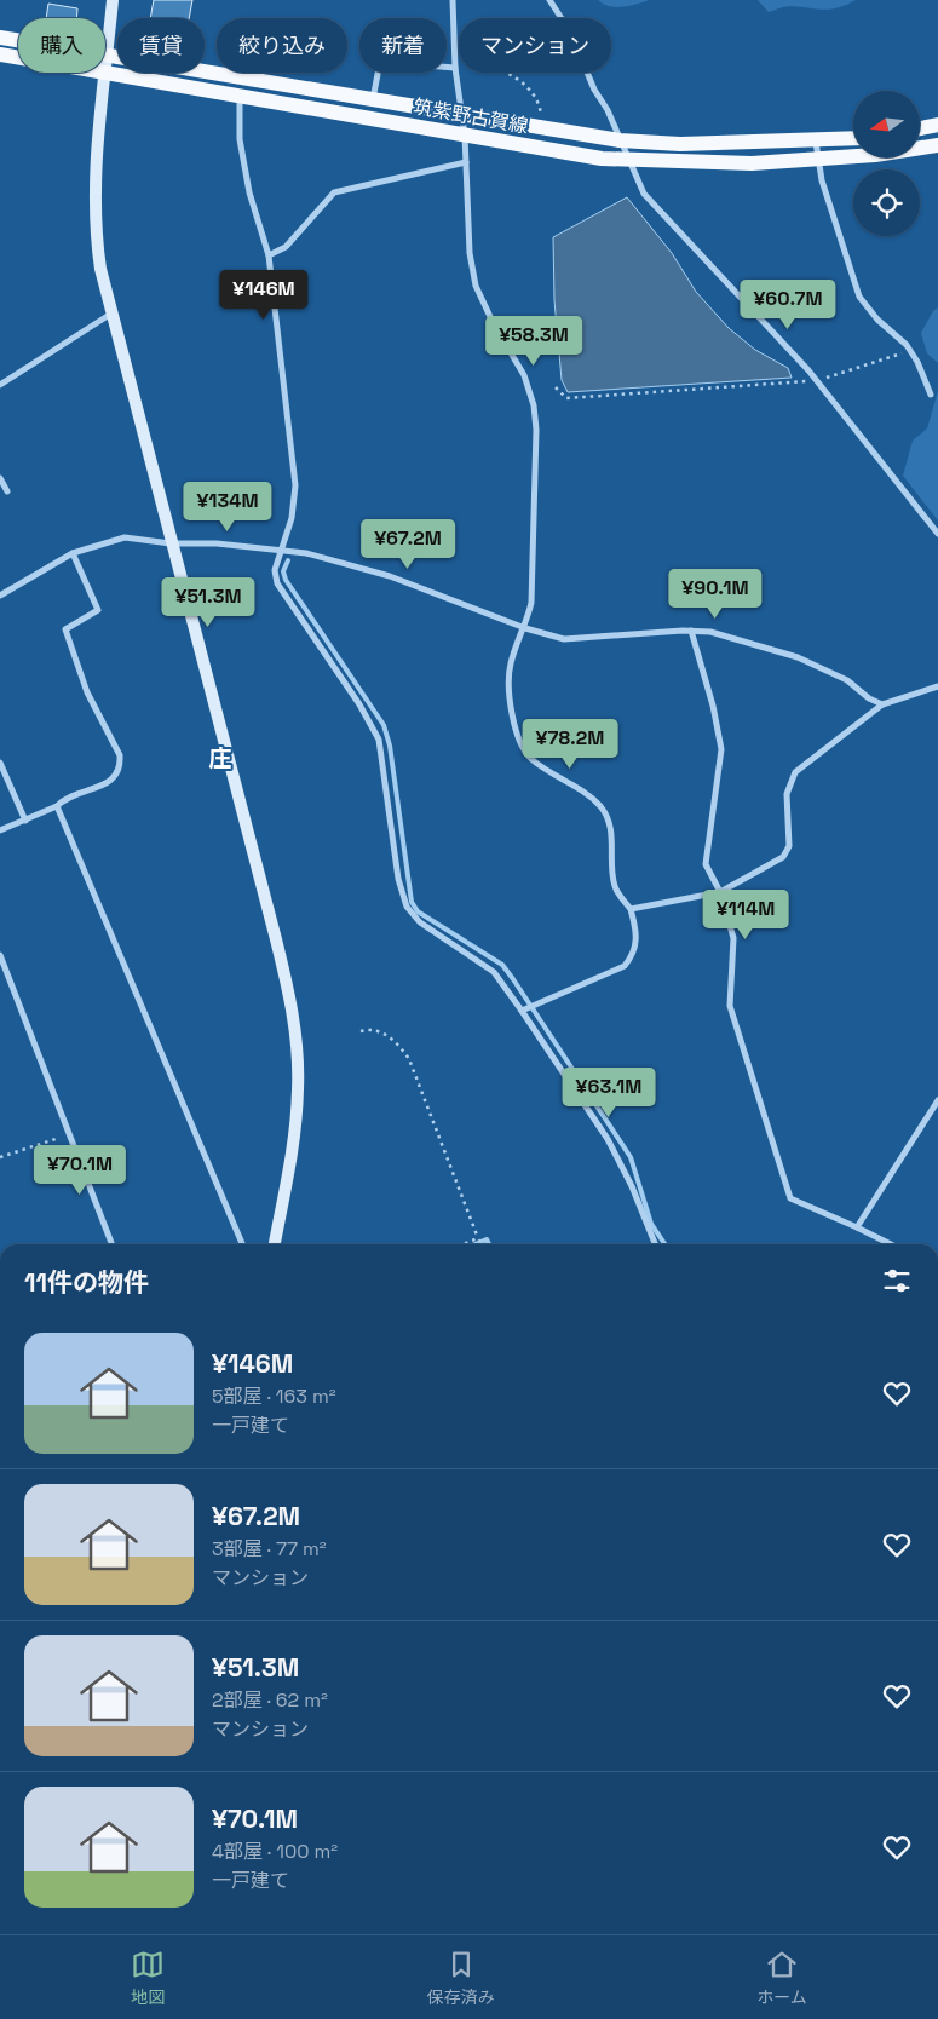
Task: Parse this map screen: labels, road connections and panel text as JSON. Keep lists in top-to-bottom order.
{
  "streets": {
    "main road": ["筑紫野古賀線"]
  },
  "districts": ["庄"],
  "north": "left",
  "page": {
    "chip": [
      "購入",
      "賃貸",
      "絞り込み",
      "新着",
      "マンション"
    ],
    "price": [
      "¥146M",
      "¥60.7M",
      "¥58.3M",
      "¥134M",
      "¥67.2M",
      "¥90.1M",
      "¥51.3M",
      "¥78.2M",
      "¥114M",
      "¥63.1M",
      "¥70.1M"
    ],
    "heading": "11件の物件",
    "list": [
      {
        "name": "¥146M",
        "note": "5部屋 · 163 m² · 一戸建て"
      },
      {
        "name": "¥67.2M",
        "note": "3部屋 · 77 m² · マンション"
      },
      {
        "name": "¥51.3M",
        "note": "2部屋 · 62 m² · マンション"
      },
      {
        "name": "¥70.1M",
        "note": "4部屋 · 100 m² · 一戸建て"
      }
    ],
    "tabs": ["地図", "保存済み", "ホーム"]
  }
}
